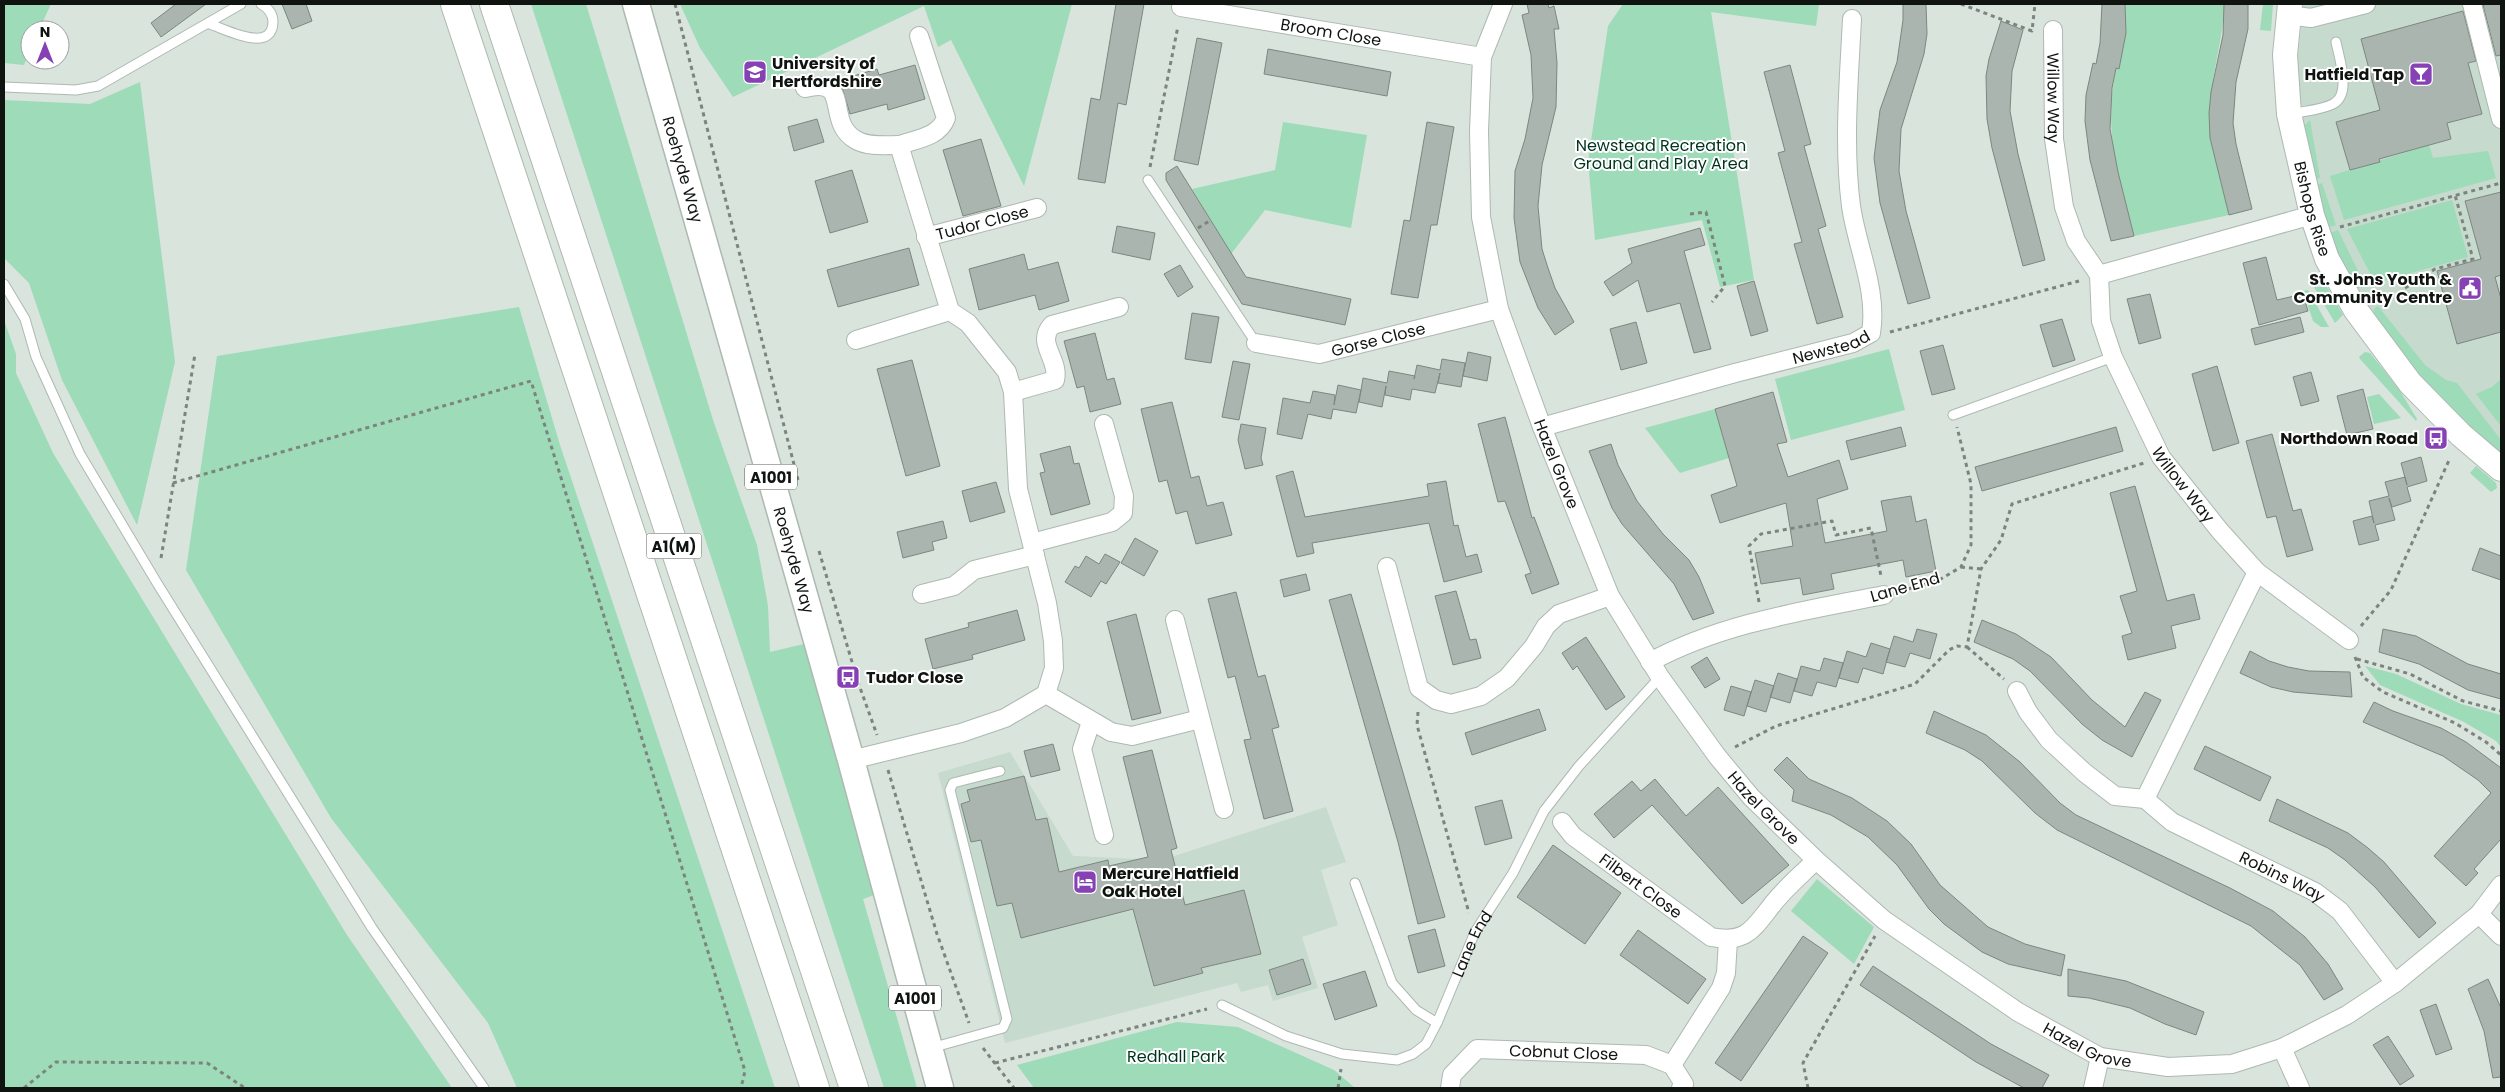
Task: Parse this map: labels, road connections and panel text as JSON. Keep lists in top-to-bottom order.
{
  "streets": {
    "highway": ["A1(M)"],
    "main road": ["Roehyde Way", "A1001"],
    "street": [
      "Broom Close",
      "Willow Way",
      "Bishops Rise",
      "Tudor Close",
      "Gorse Close",
      "Newstead",
      "Hazel Grove",
      "Lane End",
      "Robins Way",
      "Filbert Close",
      "Cobnut Close"
    ]
  },
  "crossings": [
    ["Broom Close", "Hazel Grove"],
    ["Gorse Close", "Hazel Grove"],
    ["Newstead", "Hazel Grove"],
    ["Hazel Grove", "Lane End"],
    ["Hazel Grove", "Robins Way"]
  ],
  "parks": ["Newstead Recreation Ground and Play Area", "Redhall Park"],
  "places": {
    "school or university": ["University of Hertfordshire"],
    "bar": ["Hatfield Tap"],
    "public building": ["St. Johns Youth & Community Centre"],
    "bus stop": ["Northdown Road", "Tudor Close"],
    "hotel": ["Mercure Hatfield Oak Hotel"]
  },
  "north": "top"
}
